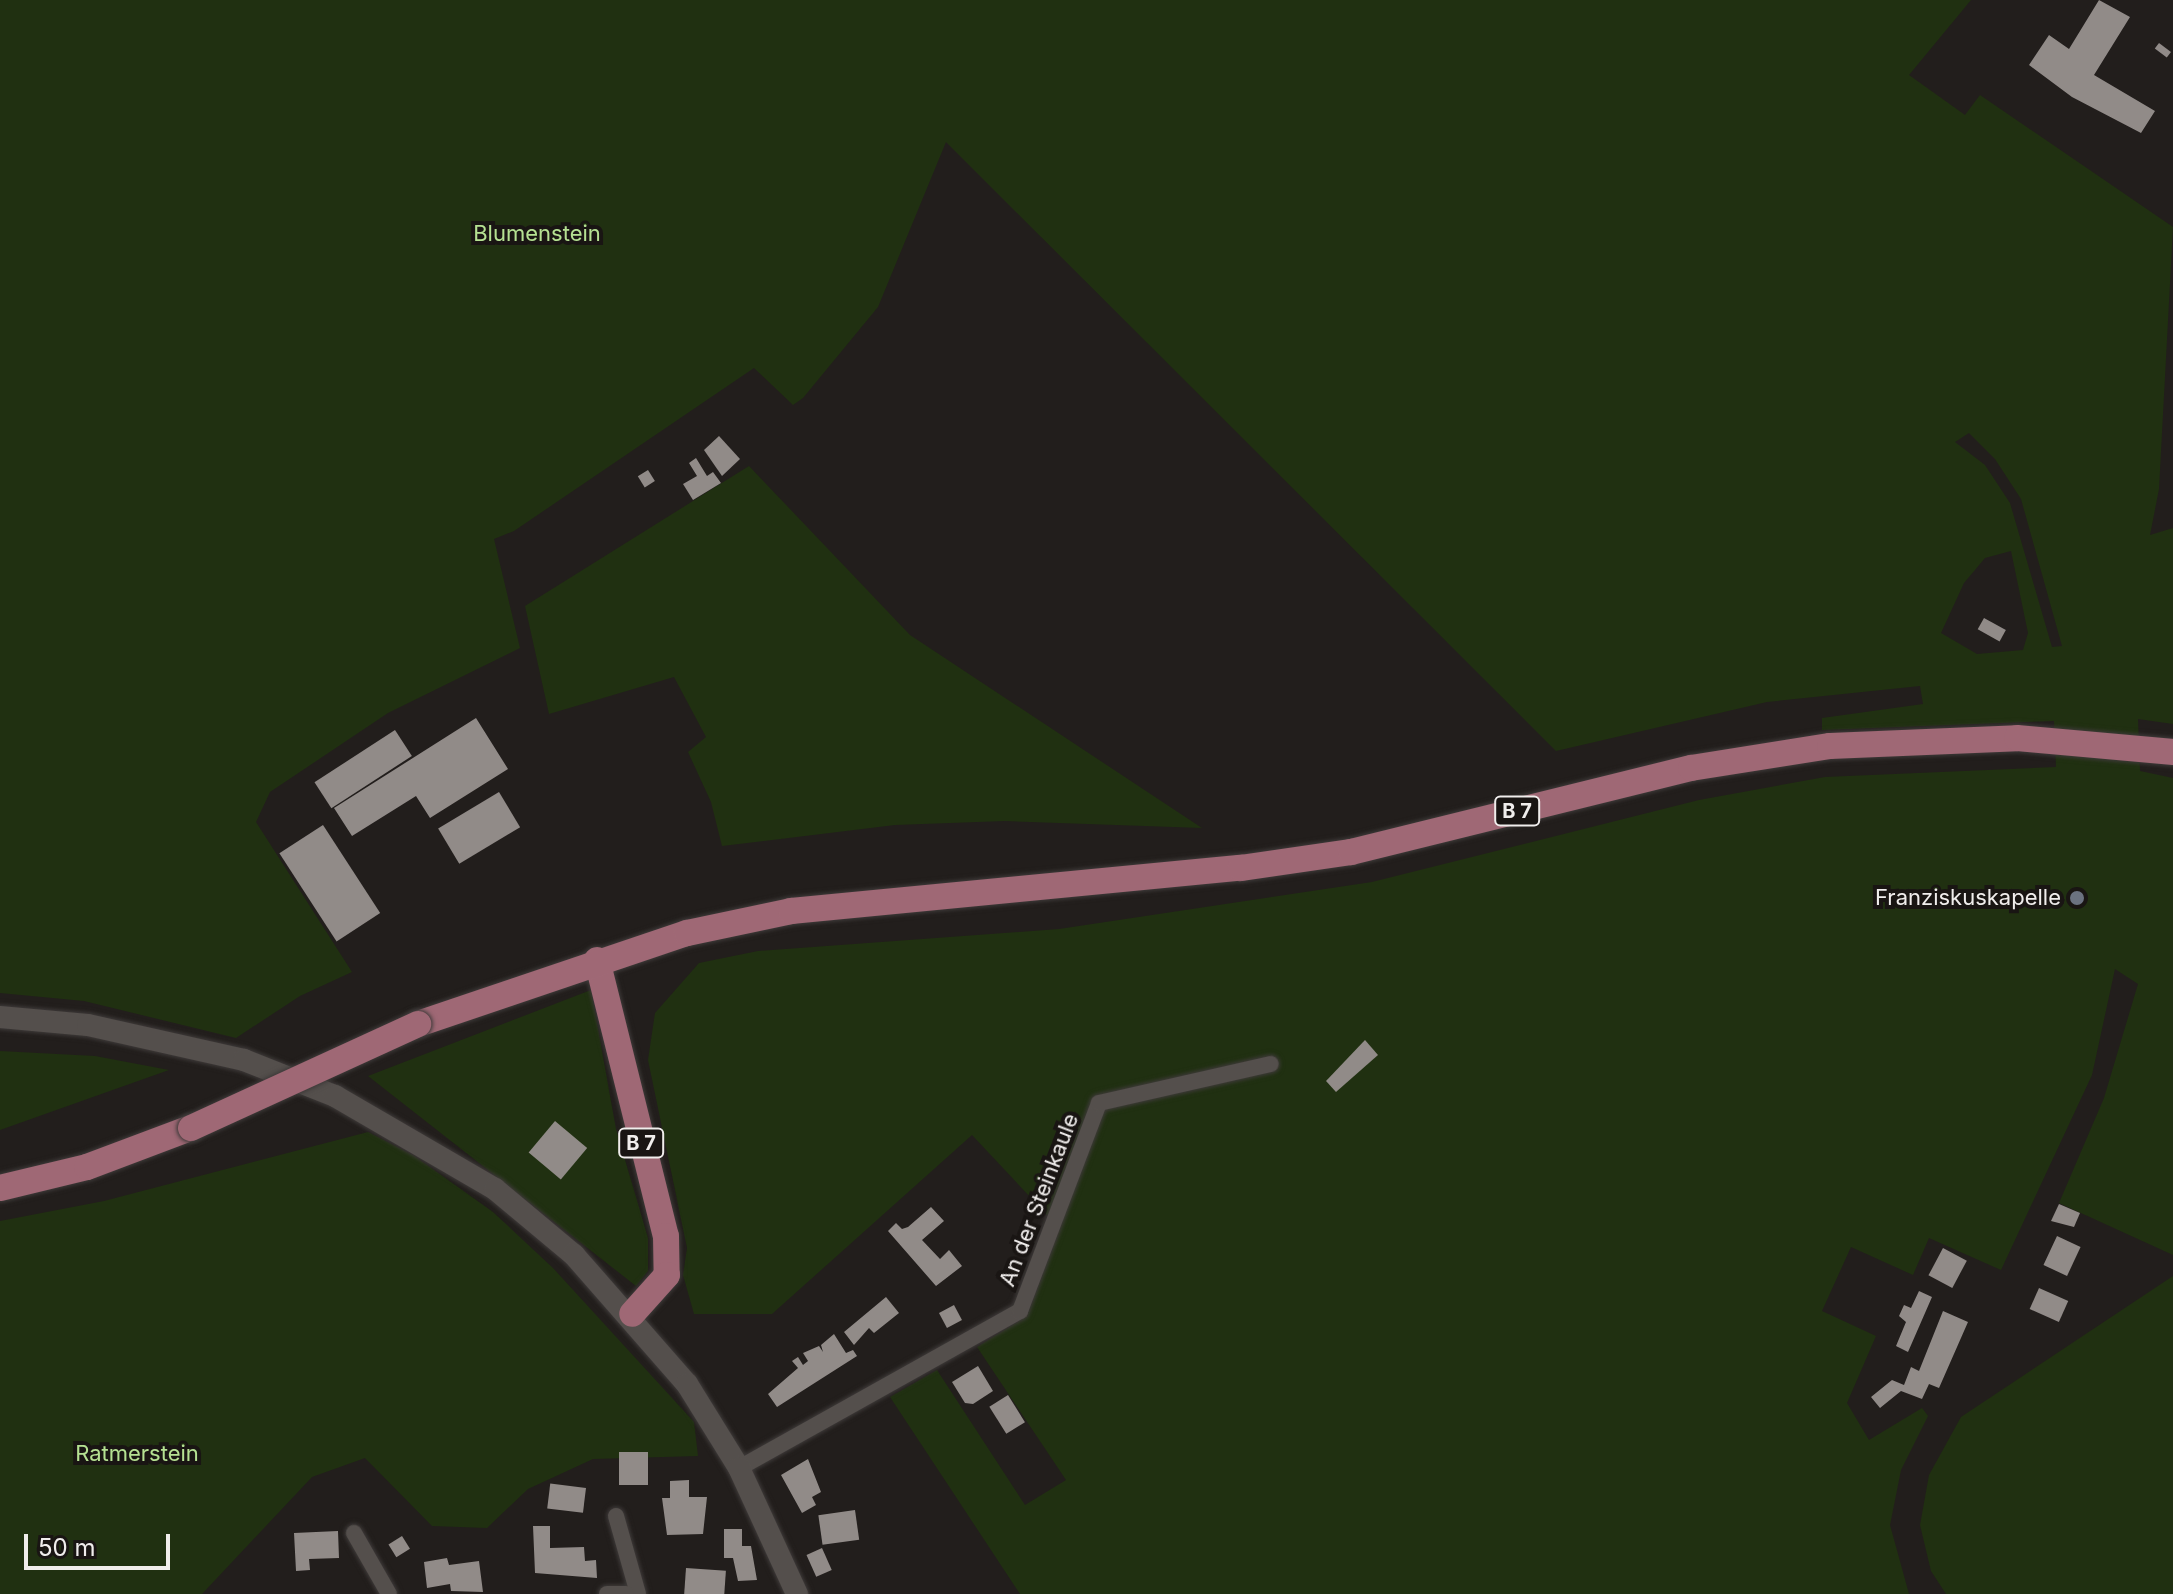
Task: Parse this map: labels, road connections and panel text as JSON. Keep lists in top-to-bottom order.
{
  "streets": {
    "main road": ["B 7"],
    "street": ["An der Steinkaule"]
  },
  "parks": ["Blumenstein", "Ratmerstein"],
  "places": ["Franziskuskapelle"],
  "scale_bar": "50 m"
}
